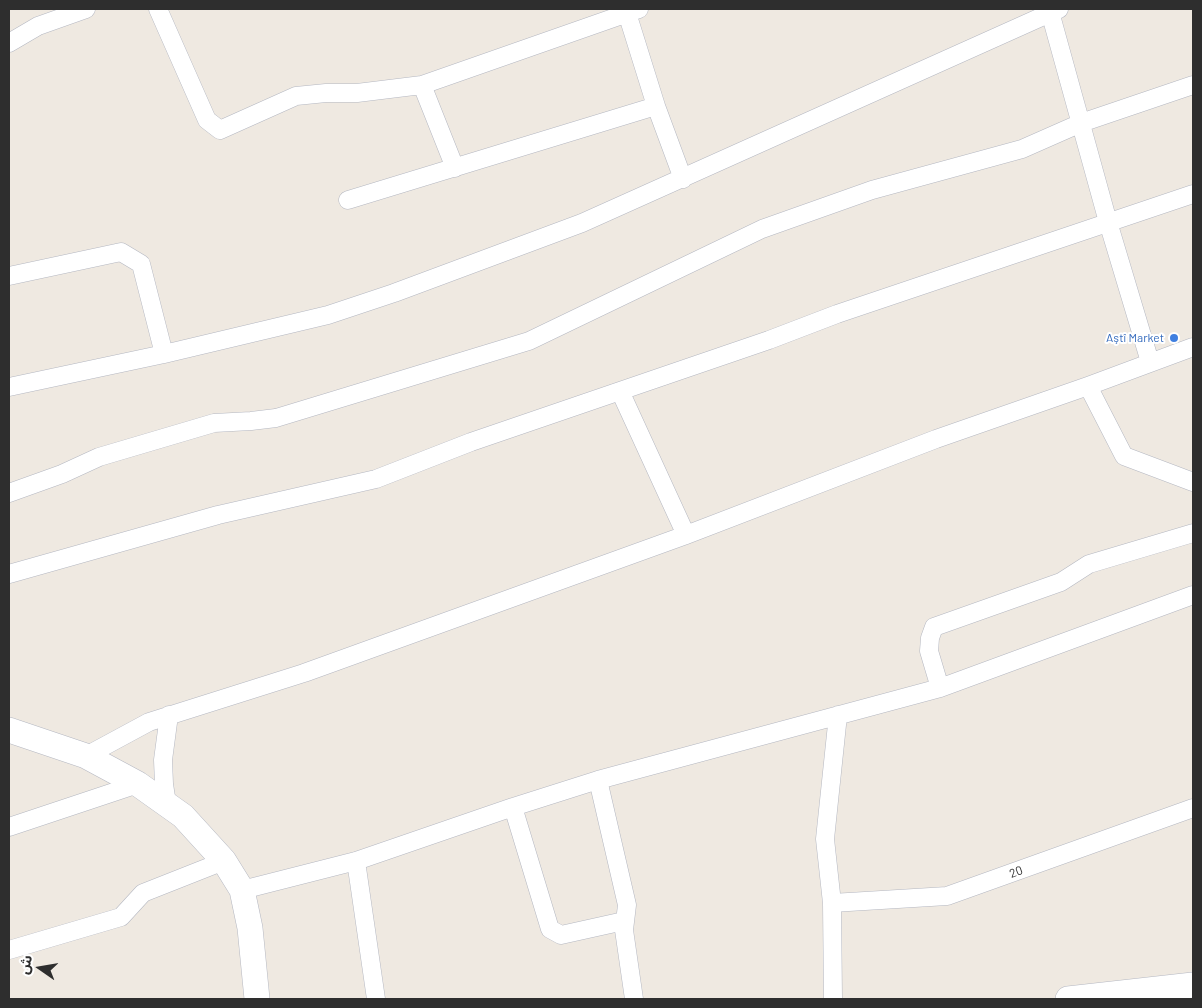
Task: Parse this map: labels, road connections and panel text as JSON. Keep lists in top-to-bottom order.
{
  "streets": {
    "street": ["20"]
  },
  "places": ["Aştî Market"],
  "north": "left"
}
